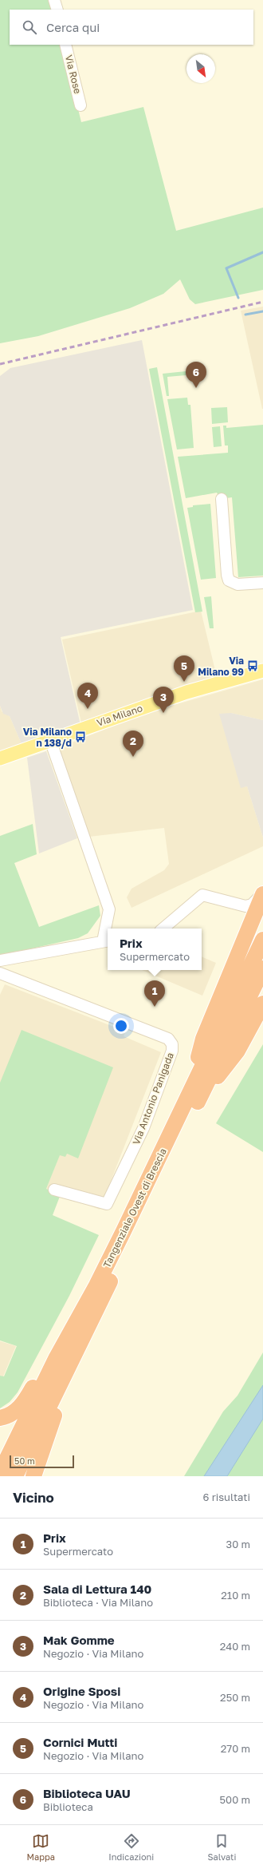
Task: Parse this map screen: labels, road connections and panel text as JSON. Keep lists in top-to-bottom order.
{
  "streets": {
    "highway": ["Tangenziale Ovest di Brescia"],
    "main road": ["Via Milano"],
    "street": ["Via Rose", "Via Antonio Panigada"]
  },
  "places": {
    "bus stop": ["Via Milano 99", "Via Milano n 138/d"]
  },
  "scale_bar": "50 m",
  "north": "bottom right",
  "page": {
    "search": "Cerca qui",
    "pins": [
      "6",
      "5",
      "4",
      "3",
      "2",
      "1"
    ],
    "popup": ["Prix", "Supermercato"],
    "scale": "50 m",
    "heading": ["Vicino", "6 risultati"],
    "list": [
      {
        "mark": "1",
        "name": "Prix",
        "note": "Supermercato",
        "value": "30 m"
      },
      {
        "mark": "2",
        "name": "Sala di Lettura 140",
        "note": "Biblioteca · Via Milano",
        "value": "210 m"
      },
      {
        "mark": "3",
        "name": "Mak Gomme",
        "note": "Negozio · Via Milano",
        "value": "240 m"
      },
      {
        "mark": "4",
        "name": "Origine Sposi",
        "note": "Negozio · Via Milano",
        "value": "250 m"
      },
      {
        "mark": "5",
        "name": "Cornici Mutti",
        "note": "Negozio · Via Milano",
        "value": "270 m"
      },
      {
        "mark": "6",
        "name": "Biblioteca UAU",
        "note": "Biblioteca",
        "value": "500 m"
      }
    ],
    "nav": ["Mappa", "Indicazioni", "Salvati"]
  }
}
